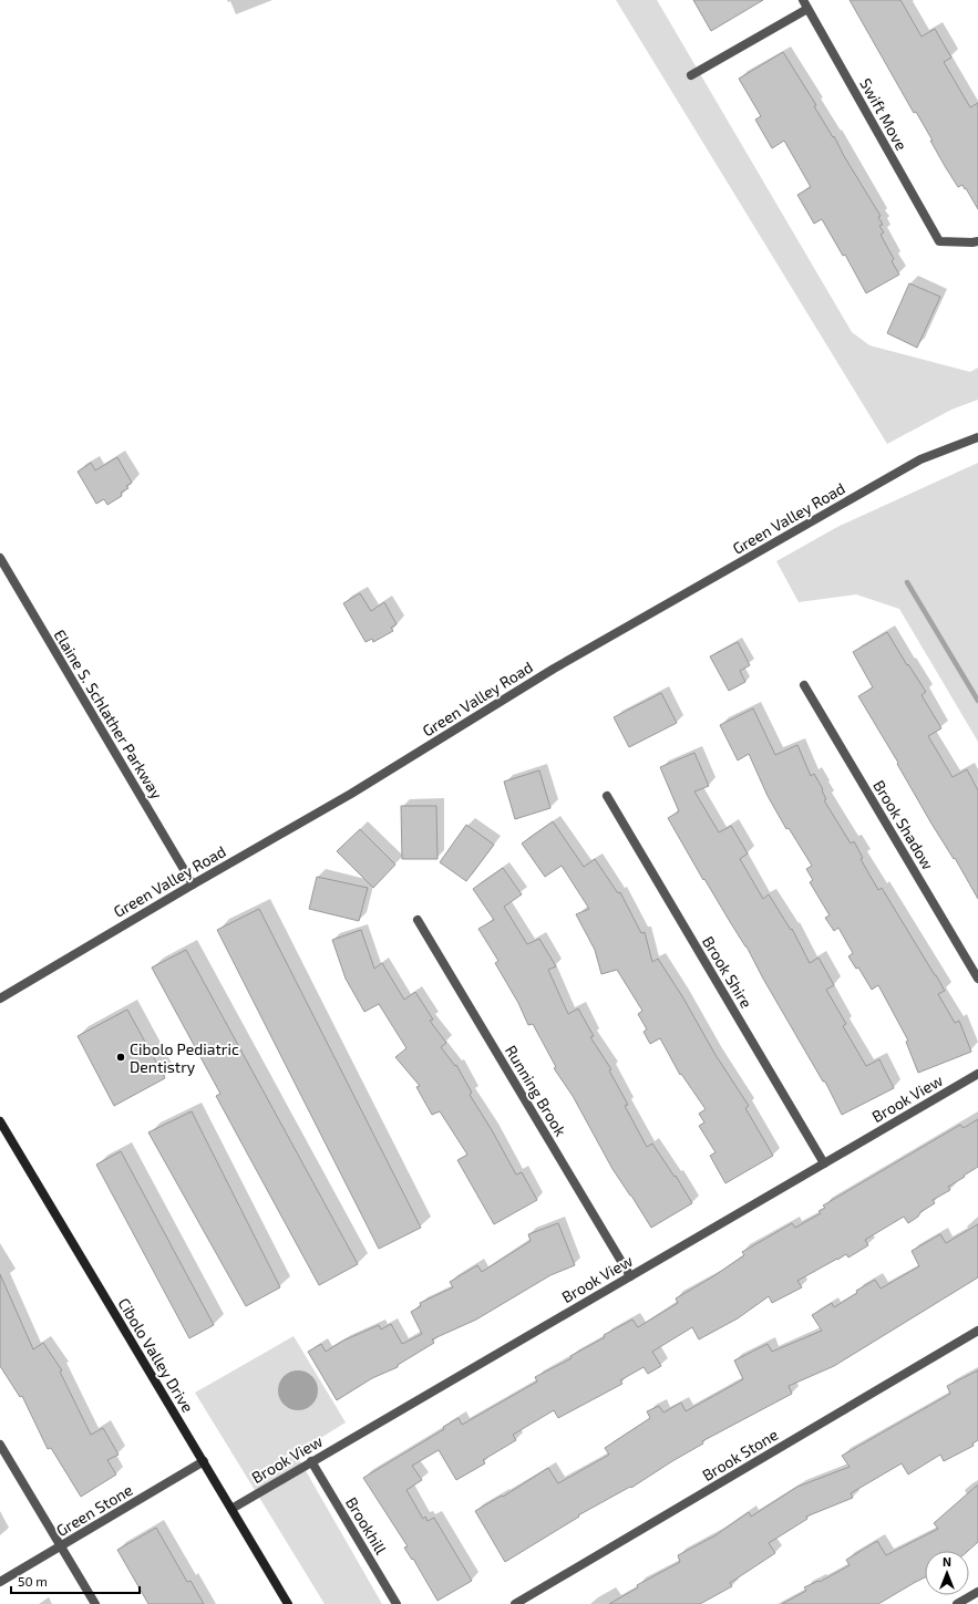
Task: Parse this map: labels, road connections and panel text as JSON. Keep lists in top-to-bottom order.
{
  "streets": {
    "main road": ["Cibolo Valley Drive"],
    "street": [
      "Swift Move",
      "Green Valley Road",
      "Elaine S. Schlather Parkway",
      "Brook Shadow",
      "Brook Shire",
      "Running Brook",
      "Brook View",
      "Brook Stone",
      "Green Stone",
      "Brookhill"
    ]
  },
  "crossings": [
    ["Green Valley Road", "Elaine S. Schlather Parkway"],
    ["Brook Shire", "Brook View"],
    ["Running Brook", "Brook View"],
    ["Brook View", "Cibolo Valley Drive"],
    ["Brook View", "Brookhill"],
    ["Cibolo Valley Drive", "Green Stone"]
  ],
  "places": ["Cibolo Pediatric Dentistry"],
  "scale_bar": "50 m",
  "north": "top"
}
